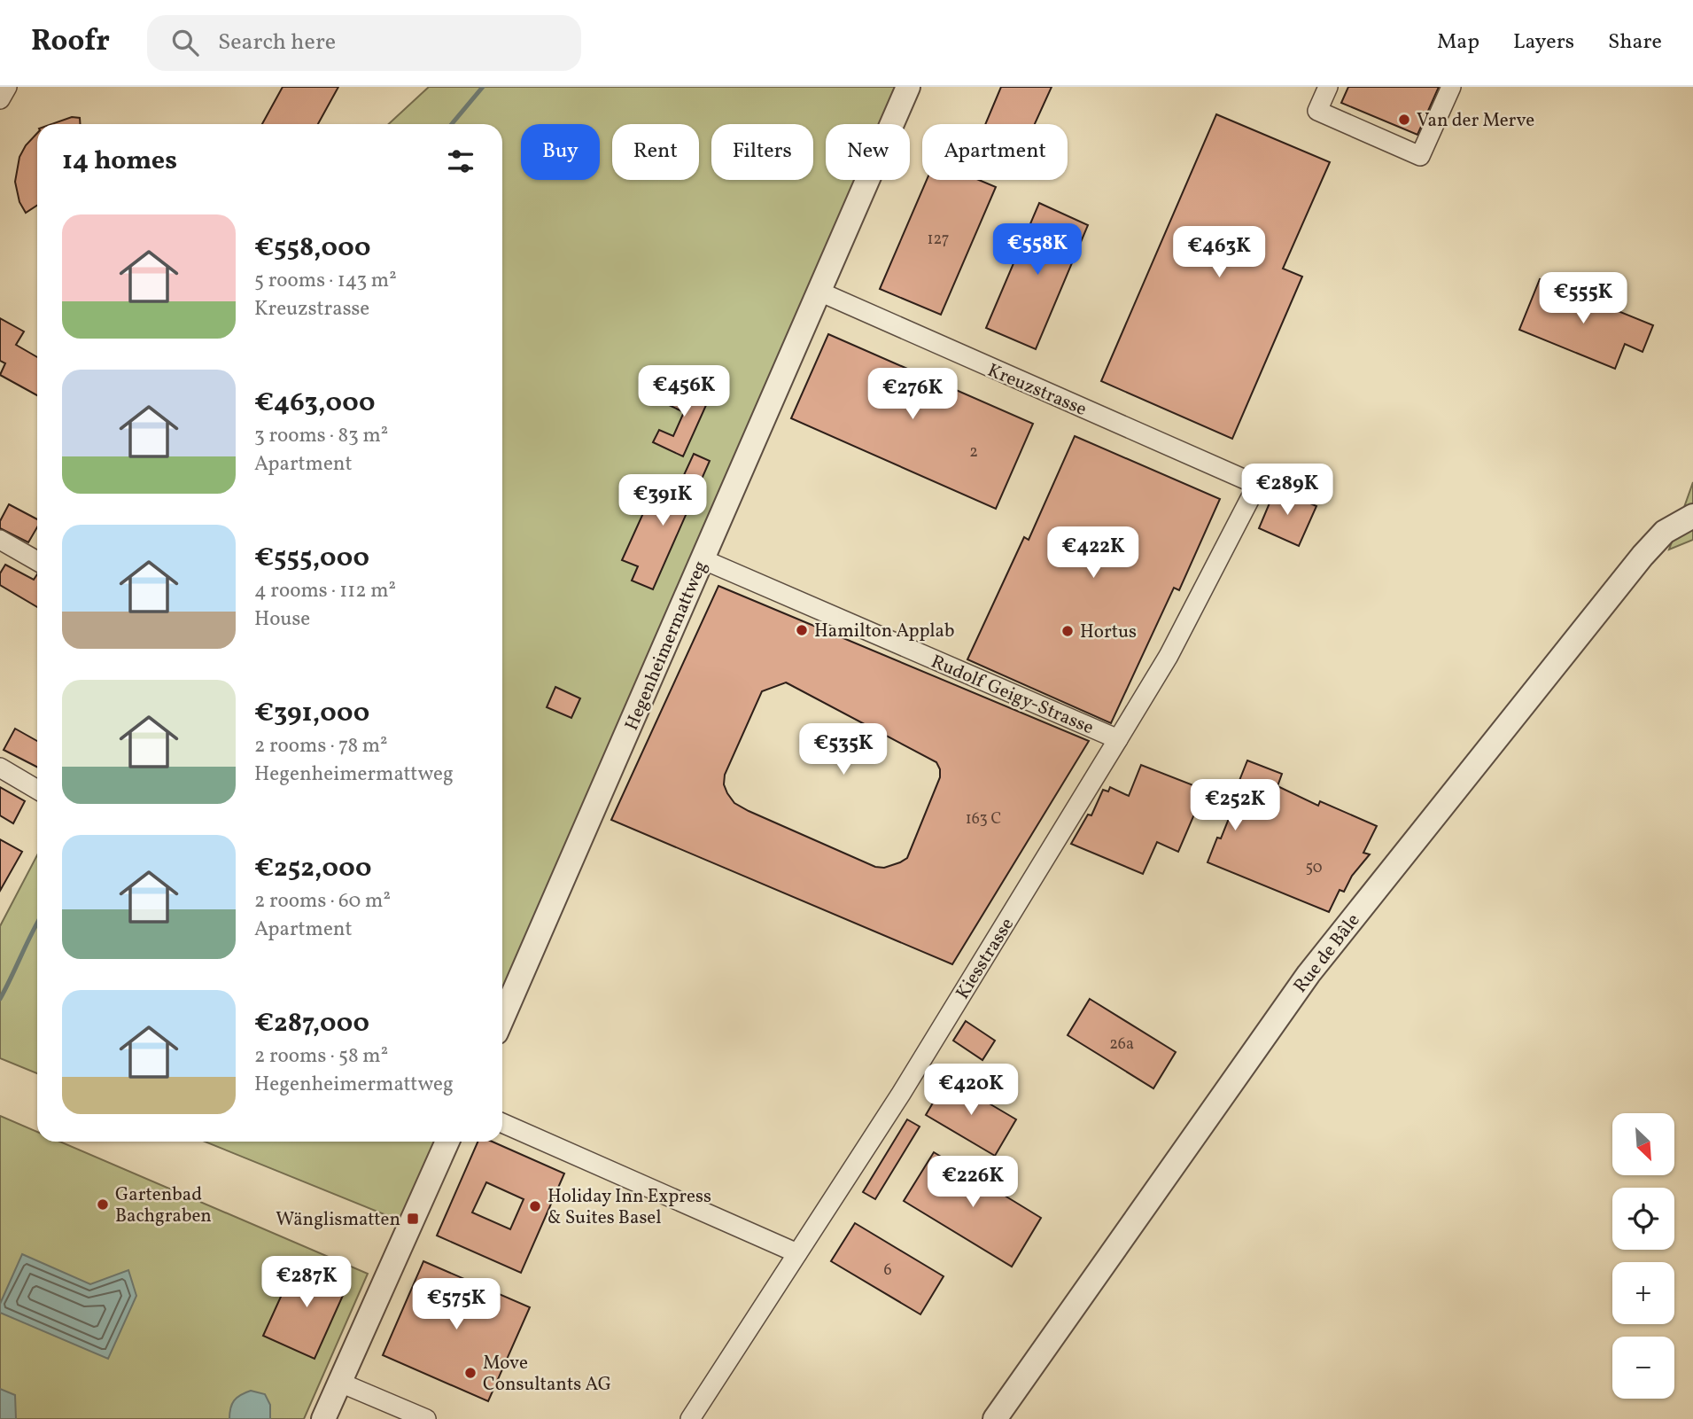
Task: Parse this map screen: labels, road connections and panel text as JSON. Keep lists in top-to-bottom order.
{
  "streets": {
    "street": [
      "Kreuzstrasse",
      "Hegenheimermattweg",
      "Rudolf Geigy-Strasse",
      "Rue de Bâle",
      "Kiesstrasse"
    ]
  },
  "crossings": [
    ["Kreuzstrasse", "Hegenheimermattweg"],
    ["Kreuzstrasse", "Kiesstrasse"],
    ["Hegenheimermattweg", "Rudolf Geigy-Strasse"],
    ["Rudolf Geigy-Strasse", "Kiesstrasse"]
  ],
  "places": {
    "other": [
      "Van der Merve",
      "Hamilton Applab",
      "Hortus",
      "Gartenbad Bachgraben",
      "Holiday Inn Express & Suites Basel",
      "Move Consultants AG"
    ],
    "transit": ["Wänglismatten"]
  },
  "house_numbers": [
    "127",
    "2",
    "163 C",
    "50",
    "26a",
    "6"
  ],
  "north": "bottom right",
  "page": {
    "header": "Roofr",
    "search": "Search here",
    "nav": ["Map", "Layers", "Share"],
    "chip": [
      "Buy",
      "Rent",
      "Filters",
      "New",
      "Apartment"
    ],
    "heading": "14 homes",
    "list": [
      {
        "name": "€558,000",
        "note": "5 rooms · 143 m² · Kreuzstrasse"
      },
      {
        "name": "€463,000",
        "note": "3 rooms · 83 m² · Apartment"
      },
      {
        "name": "€555,000",
        "note": "4 rooms · 112 m² · House"
      },
      {
        "name": "€391,000",
        "note": "2 rooms · 78 m² · Hegenheimermattweg"
      },
      {
        "name": "€252,000",
        "note": "2 rooms · 60 m² · Apartment"
      },
      {
        "name": "€287,000",
        "note": "2 rooms · 58 m² · Hegenheimermattweg"
      }
    ],
    "price": [
      "€558K",
      "€463K",
      "€555K",
      "€456K",
      "€276K",
      "€289K",
      "€391K",
      "€422K",
      "€535K",
      "€252K",
      "€420K",
      "€226K",
      "€287K",
      "€575K"
    ],
    "map_buttons": ["+", "−"]
  }
}
